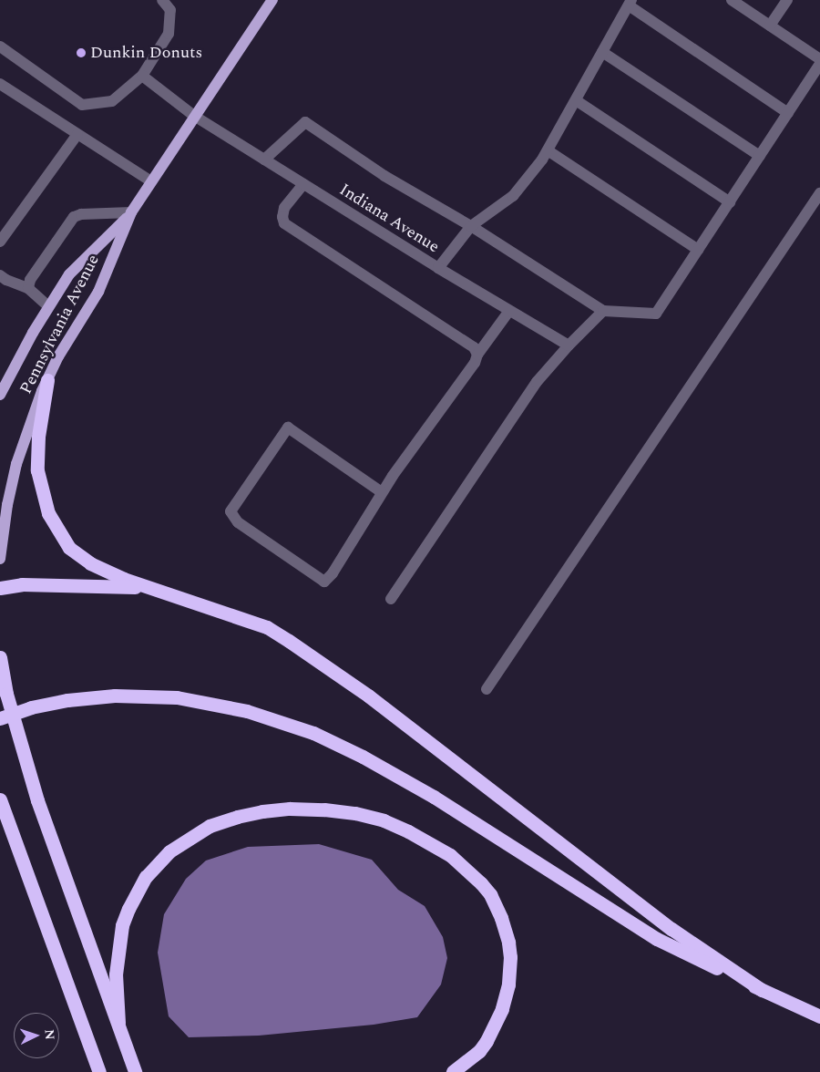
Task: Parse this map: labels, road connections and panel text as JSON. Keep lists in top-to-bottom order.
{
  "streets": {
    "main road": ["Pennsylvania Avenue"],
    "street": ["Indiana Avenue"]
  },
  "crossings": [
    ["Indiana Avenue", "Pennsylvania Avenue"]
  ],
  "places": ["Dunkin Donuts"],
  "north": "right"
}
